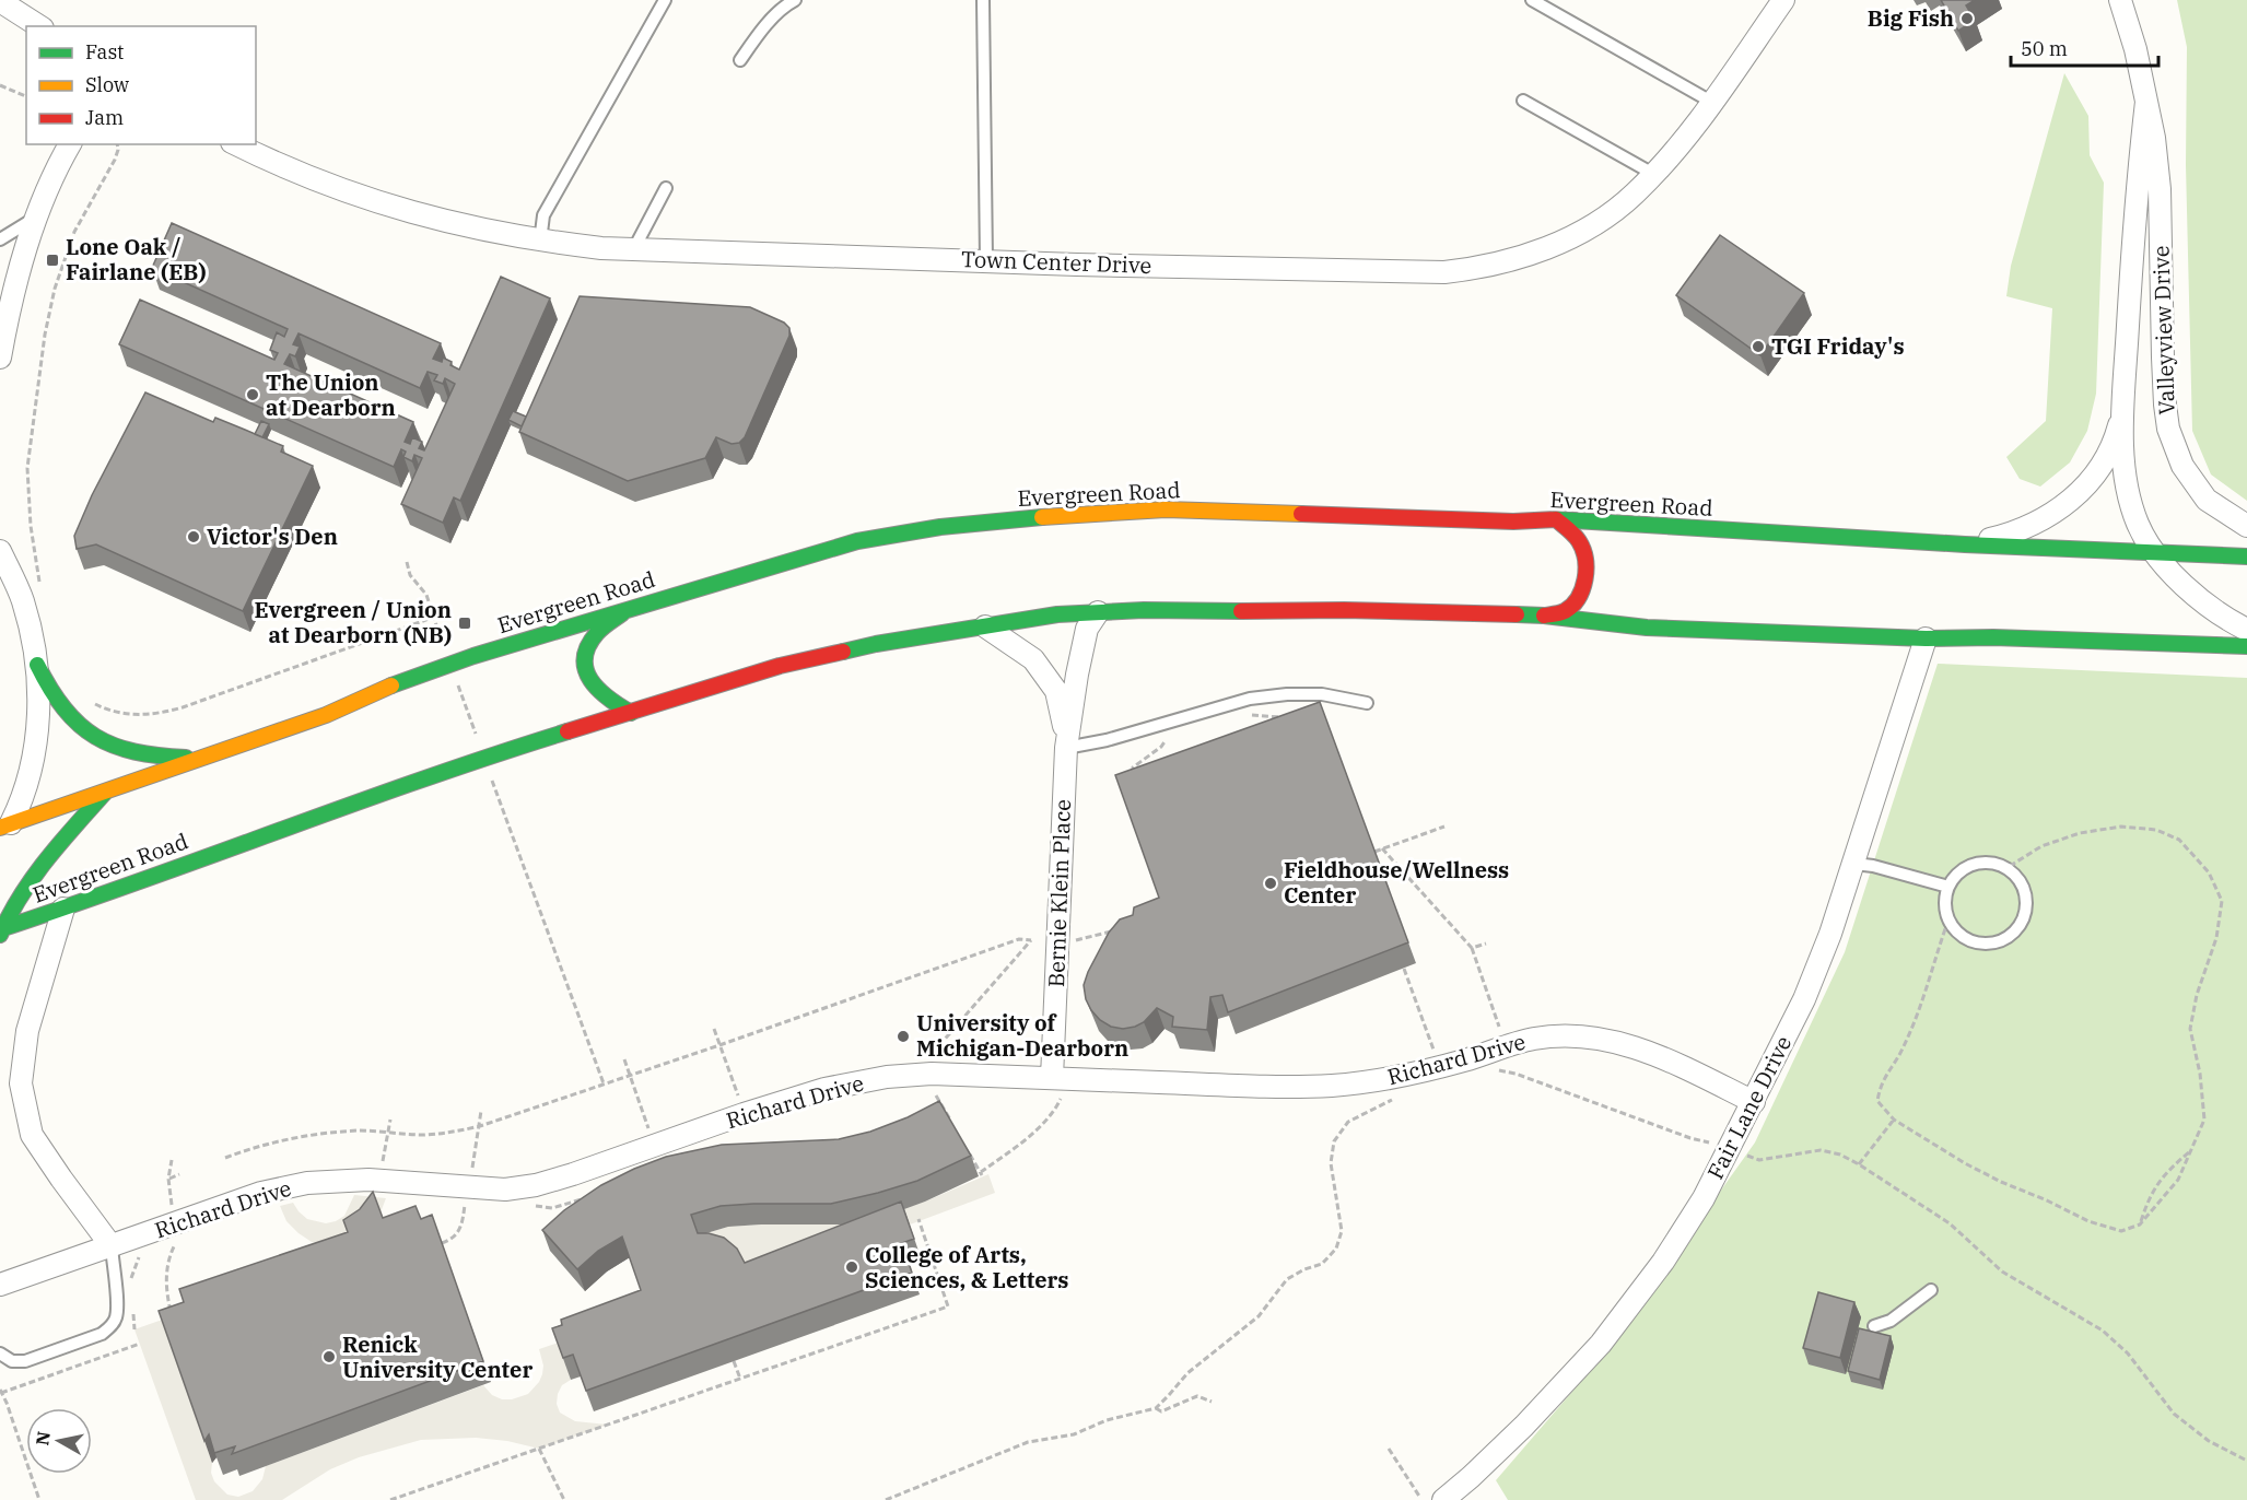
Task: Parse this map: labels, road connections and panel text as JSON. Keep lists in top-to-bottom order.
{
  "streets": {
    "street": [
      "Town Center Drive",
      "Valleyview Drive",
      "Evergreen Road",
      "Bernie Klein Place",
      "Richard Drive",
      "Fair Lane Drive"
    ]
  },
  "crossings": [
    ["Valleyview Drive", "Evergreen Road"],
    ["Evergreen Road", "Bernie Klein Place"],
    ["Evergreen Road", "Fair Lane Drive"],
    ["Bernie Klein Place", "Richard Drive"],
    ["Richard Drive", "Fair Lane Drive"]
  ],
  "places": {
    "other": [
      "Big Fish",
      "TGI Friday's",
      "The Union at Dearborn",
      "Victor's Den",
      "Fieldhouse/Wellness Center",
      "University of Michigan-Dearborn",
      "College of Arts, Sciences, & Letters",
      "Renick University Center"
    ],
    "transit": ["Lone Oak / Fairlane (EB)", "Evergreen / Union at Dearborn (NB)"]
  },
  "legend": ["Fast", "Slow", "Jam"],
  "scale_bar": "50 m",
  "north": "left"
}
